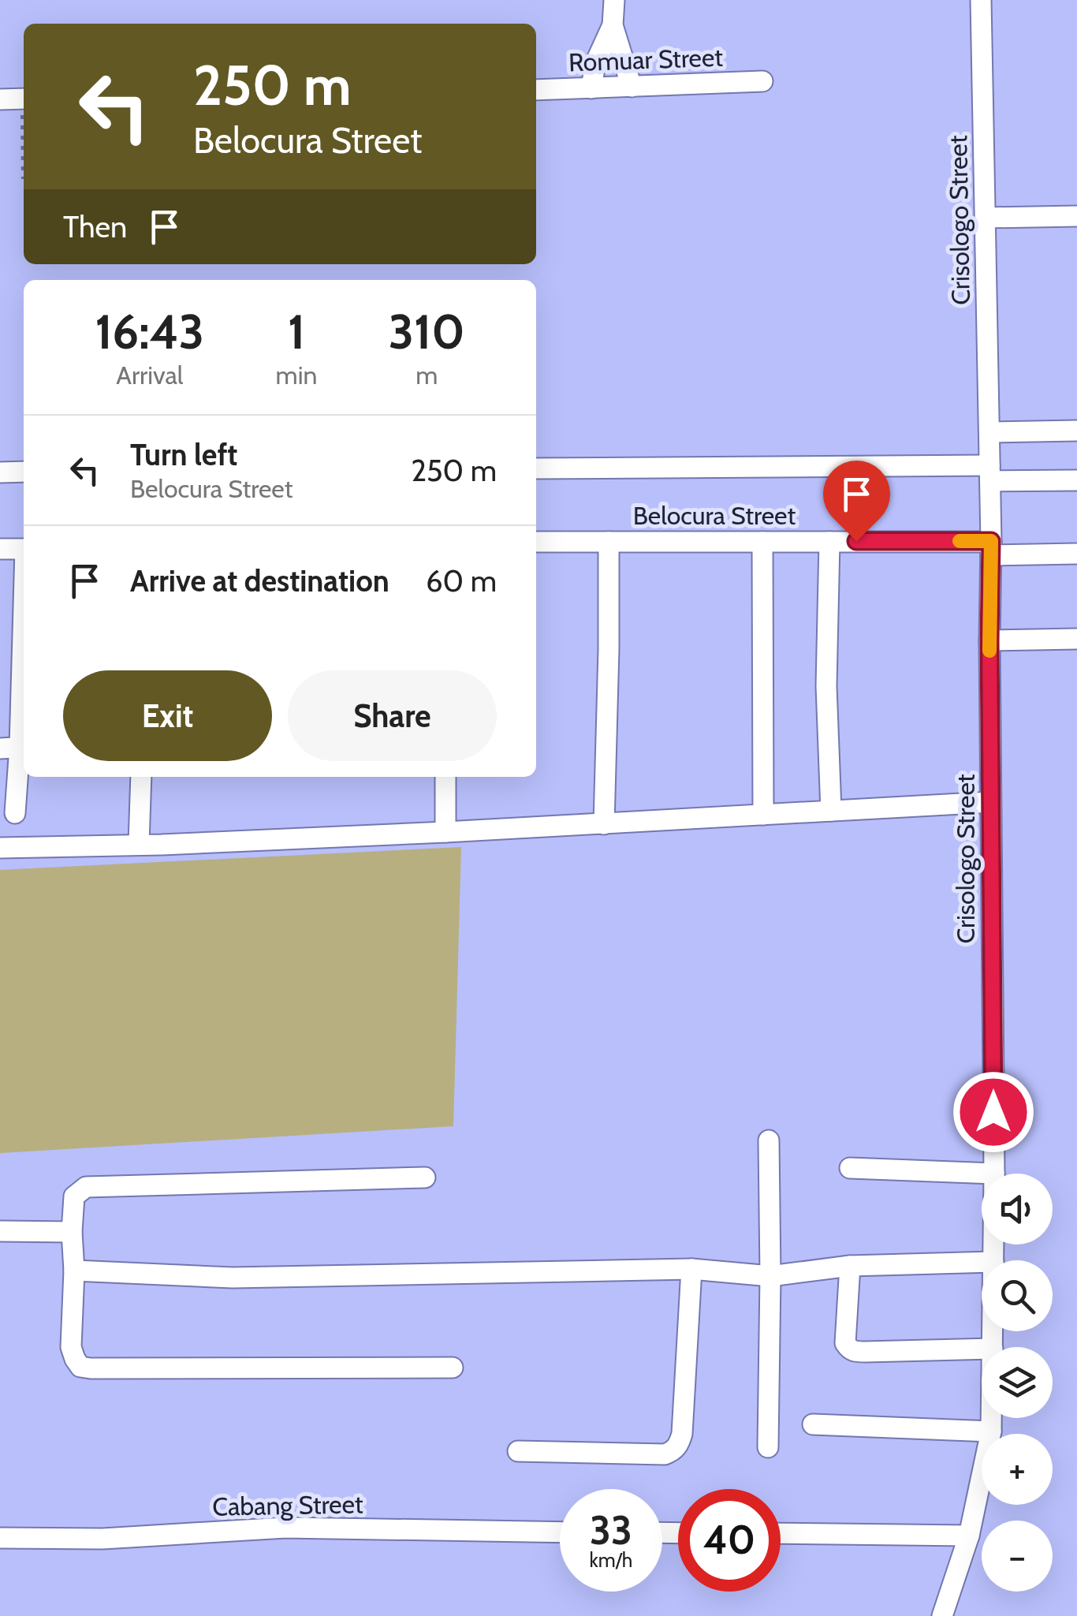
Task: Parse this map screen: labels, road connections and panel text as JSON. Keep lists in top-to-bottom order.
{
  "streets": {
    "street": [
      "Romuar Street",
      "Crisologo Street",
      "Belocura Street",
      "Cabang Street"
    ]
  },
  "crossings": [
    ["Crisologo Street", "Belocura Street"]
  ],
  "page": {
    "turn": ["250 m", "Belocura Street"],
    "then": "Then",
    "eta": [
      "16:43",
      "Arrival",
      "1",
      "min",
      "310",
      "m"
    ],
    "list": [
      {
        "name": "Turn left",
        "note": "Belocura Street",
        "value": "250 m"
      },
      {
        "name": "Arrive at destination",
        "value": "60 m"
      }
    ],
    "buttons": ["Exit", "Share"],
    "map_buttons": ["+", "−"],
    "speed": "33 km/h",
    "limit": "40"
  }
}
